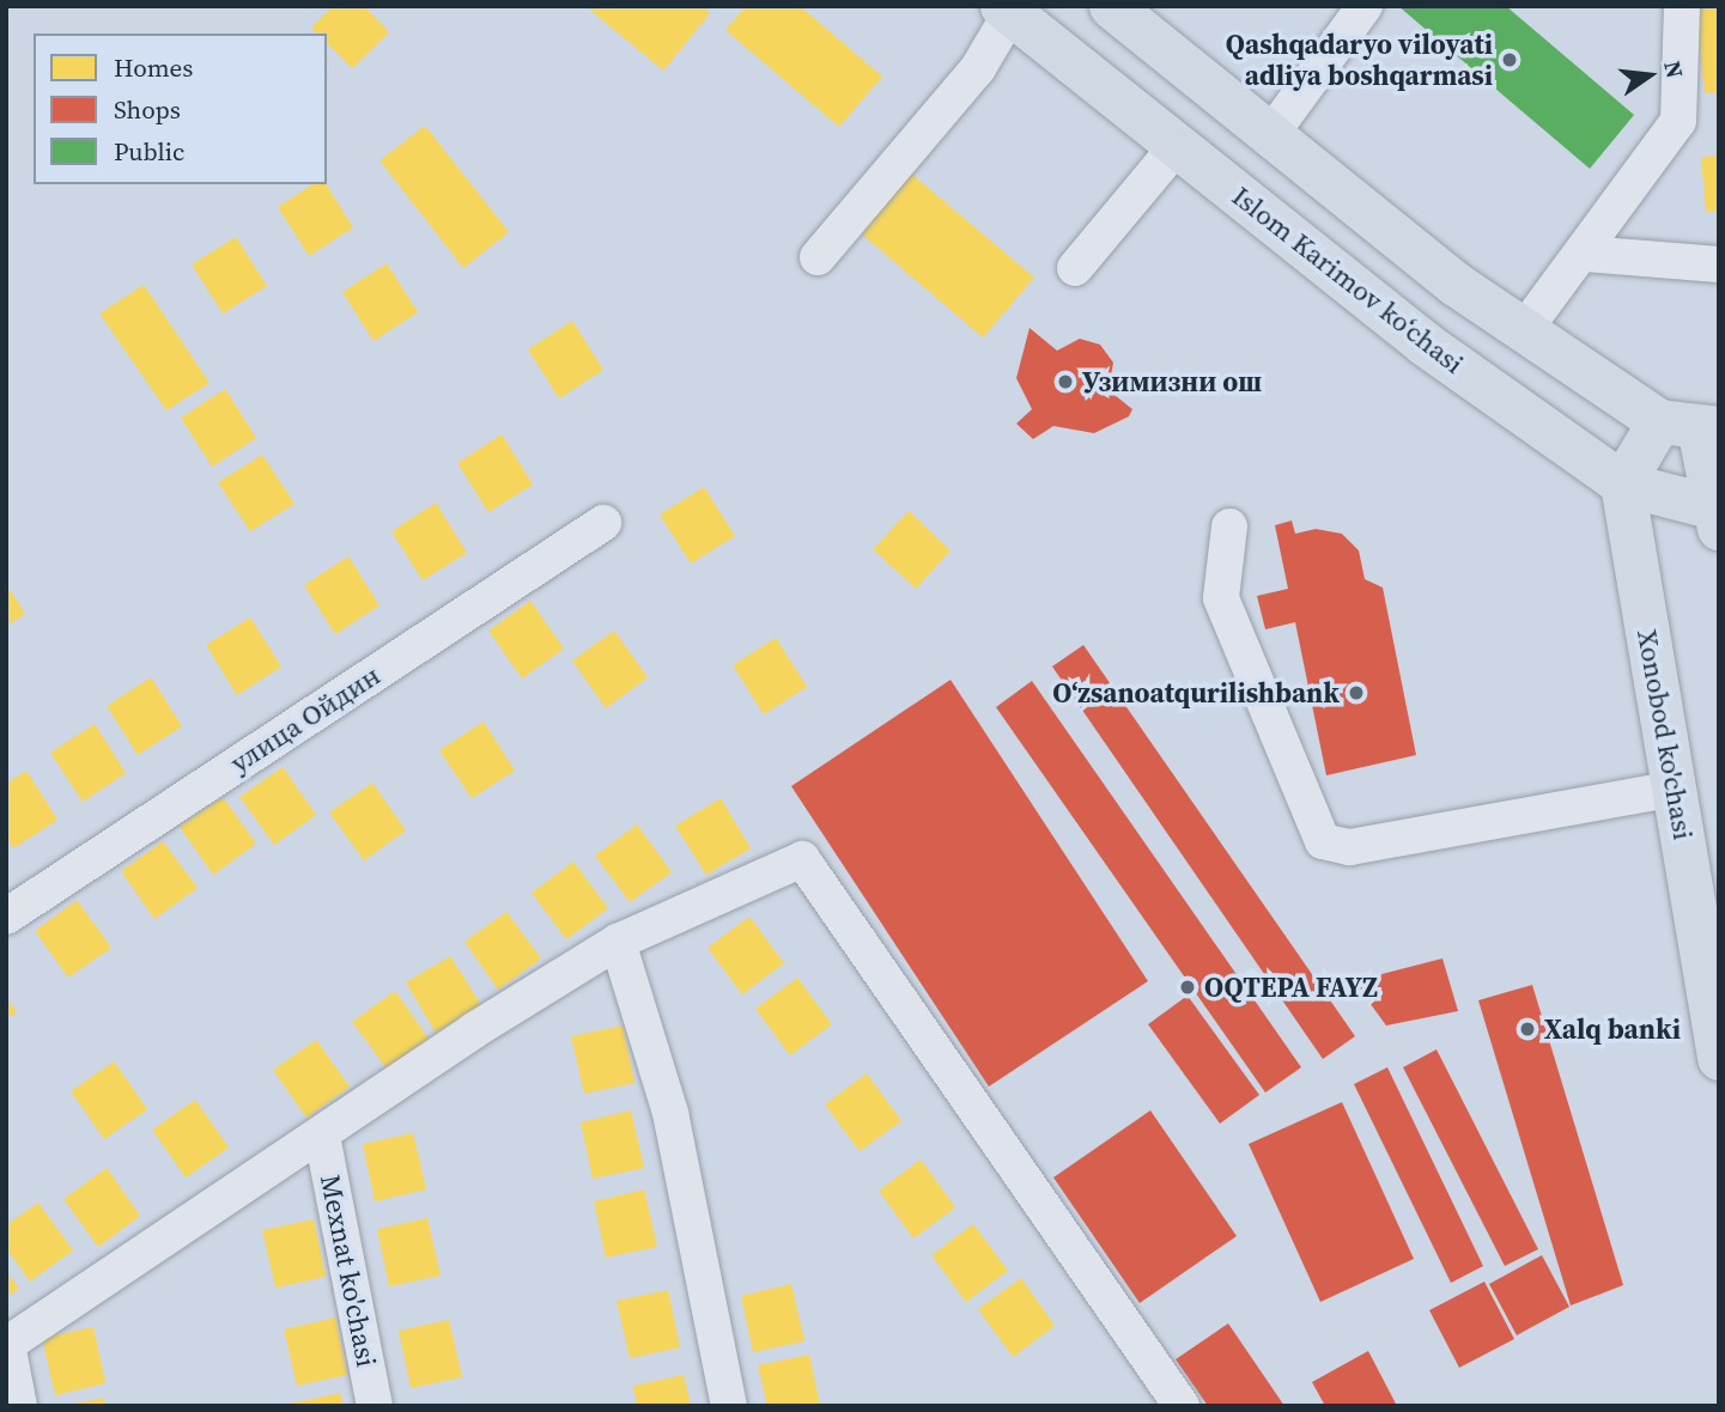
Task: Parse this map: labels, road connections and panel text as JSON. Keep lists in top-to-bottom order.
{
  "streets": {
    "main road": ["Islom Karimov ko‘chasi", "Xonobod ko'chasi"],
    "street": ["улица Ойдин", "Mexnat ko'chasi"]
  },
  "crossings": [
    ["Islom Karimov ko‘chasi", "Xonobod ko'chasi"]
  ],
  "places": [
    "Qashqadaryo viloyati adliya boshqarmasi",
    "Узимизни ош",
    "Oʻzsanoatqurilishbank",
    "OQTEPA FAYZ",
    "Xalq banki"
  ],
  "legend": ["Homes", "Shops", "Public"],
  "north": "right"
}
